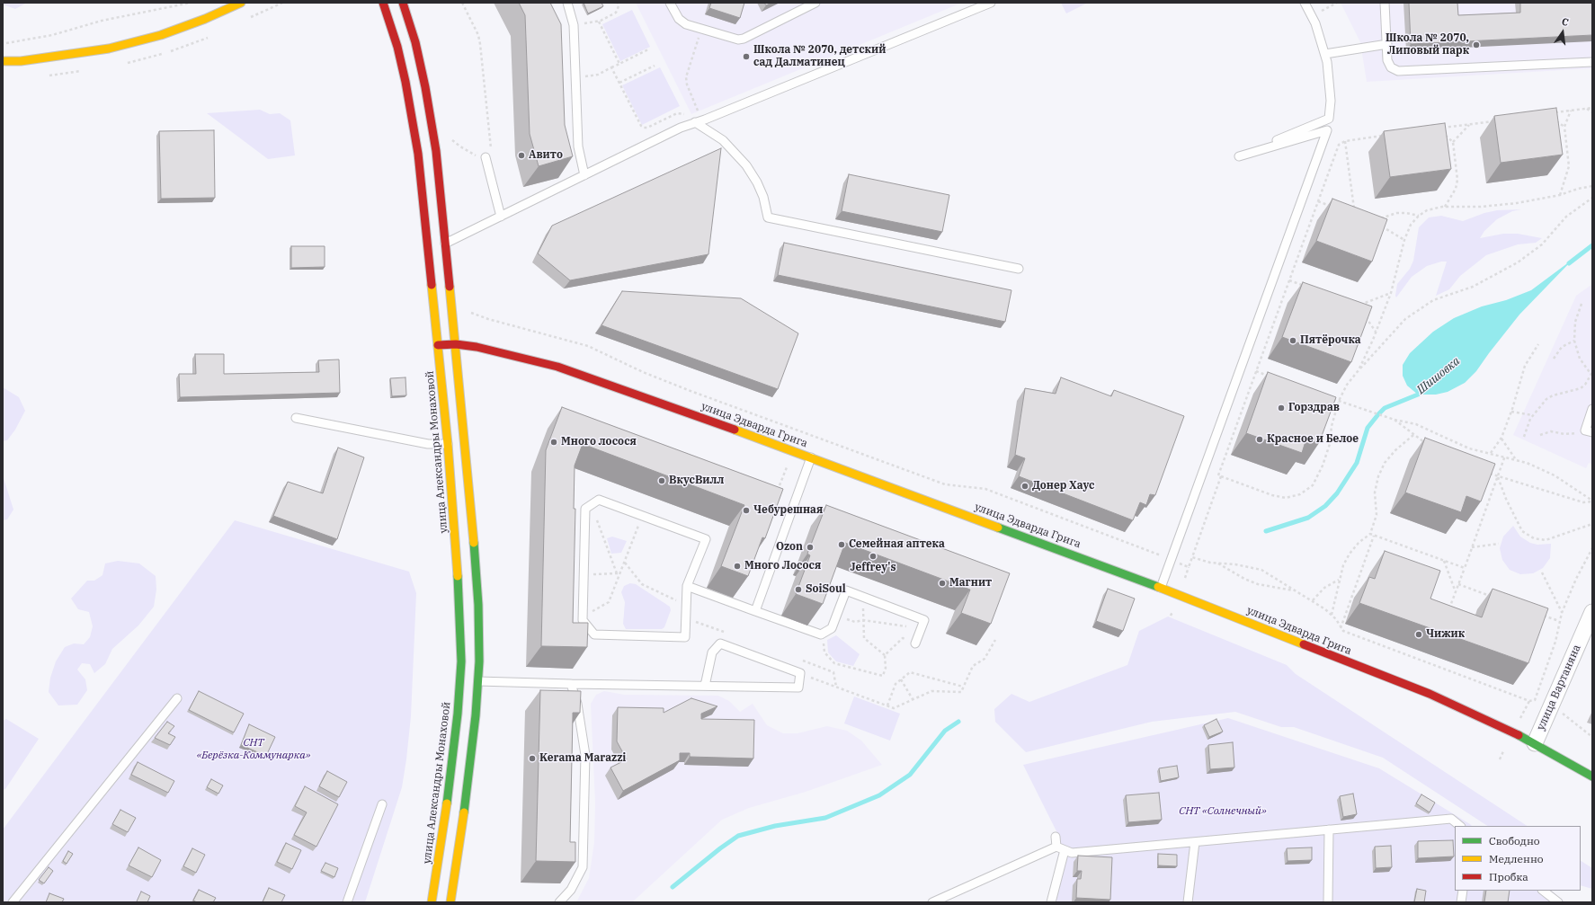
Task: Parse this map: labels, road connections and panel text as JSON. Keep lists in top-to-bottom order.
{
  "streets": {
    "main road": ["улица Эдварда Грига", "улица Александры Монаховой"],
    "street": ["улица Вартаняна"]
  },
  "crossings": [
    ["улица Эдварда Грига", "улица Александры Монаховой"],
    ["улица Эдварда Грига", "улица Вартаняна"]
  ],
  "water": ["Шишовка"],
  "parks": ["СНТ «Берёзка-Коммунарка»", "СНТ «Солнечный»"],
  "places": [
    "Школа № 2070, Липовый парк",
    "Школа № 2070, детский сад Далматинец",
    "Авито",
    "Пятёрочка",
    "Горздрав",
    "Красное и Белое",
    "Много лосося",
    "ВкусВилл",
    "Донер Хаус",
    "Чебурешная",
    "Семейная аптека",
    "Ozon",
    "Jeffrey's",
    "Много Лосося",
    "Магнит",
    "SoiSoul",
    "Чижик",
    "Kerama Marazzi"
  ],
  "legend": ["Свободно", "Медленно", "Пробка"],
  "north": "top"
}
